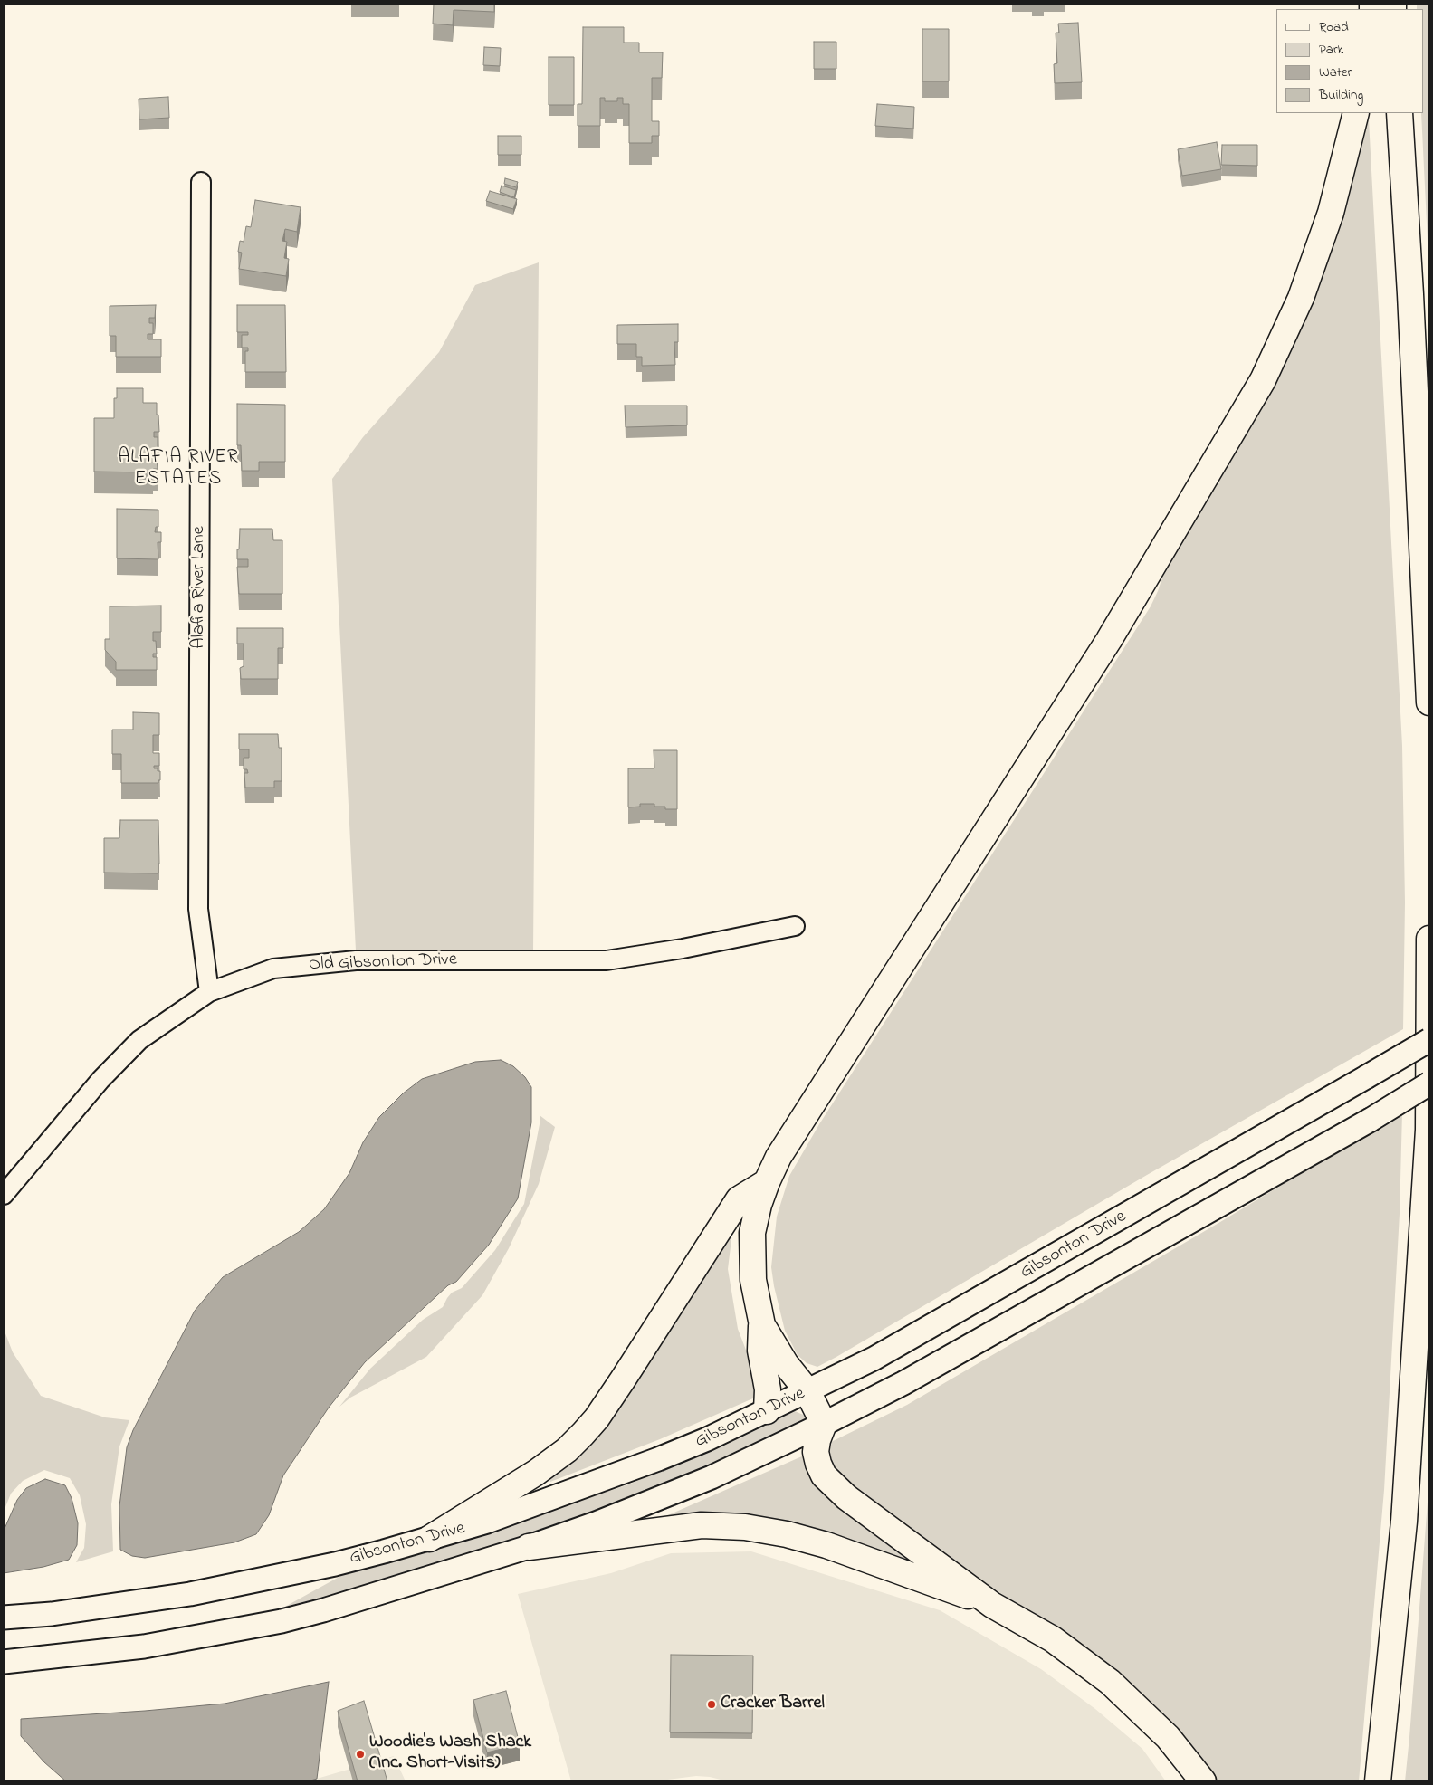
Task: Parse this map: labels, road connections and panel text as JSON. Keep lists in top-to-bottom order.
{
  "streets": {
    "main road": ["Gibsonton Drive"],
    "street": ["Alafia River Lane", "Old Gibsonton Drive"]
  },
  "crossings": [
    ["Alafia River Lane", "Old Gibsonton Drive"]
  ],
  "districts": ["ALAFIA RIVER ESTATES"],
  "places": ["Cracker Barrel", "Woodie's Wash Shack (Inc. Short-Visits)"],
  "legend": [
    "Road",
    "Park",
    "Water",
    "Building"
  ]
}
